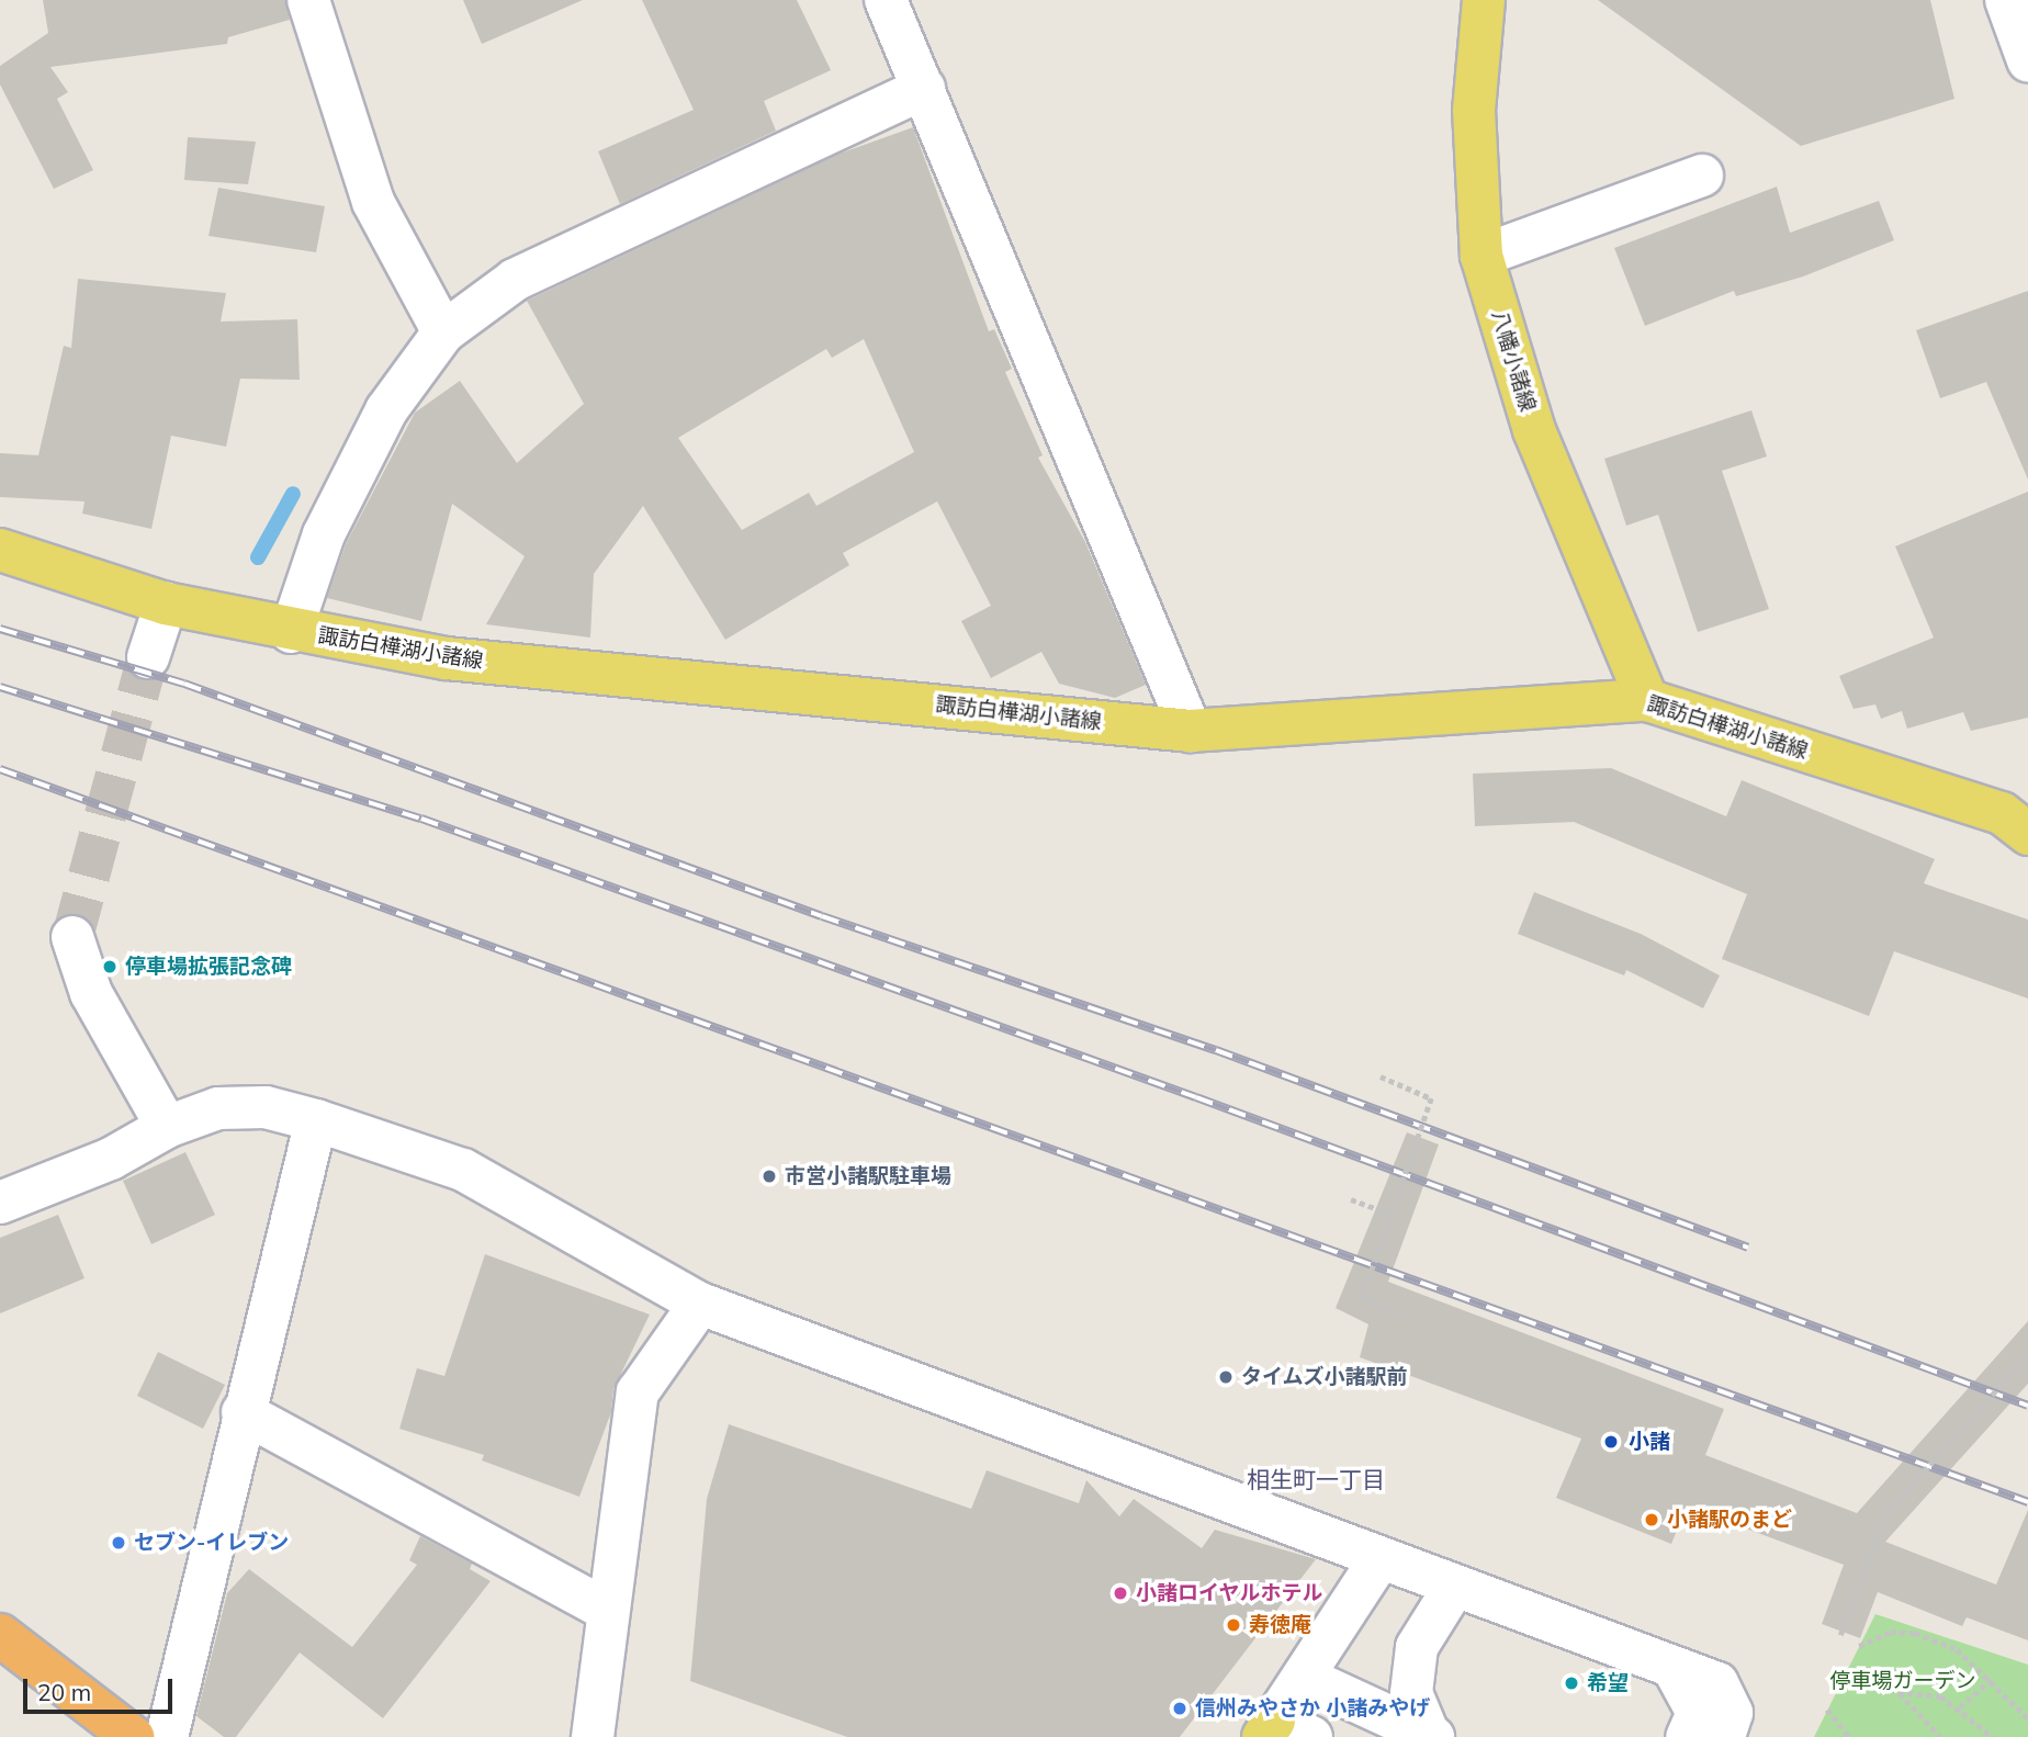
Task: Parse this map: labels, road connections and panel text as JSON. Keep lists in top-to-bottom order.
{
  "streets": {
    "main road": ["八幡小諸線", "諏訪白樺湖小諸線"]
  },
  "crossings": [
    ["八幡小諸線", "諏訪白樺湖小諸線"]
  ],
  "districts": ["相生町一丁目"],
  "parks": ["停車場ガーデン"],
  "places": [
    "停車場拡張記念碑",
    "市営小諸駅駐車場",
    "タイムズ小諸駅前",
    "小諸",
    "小諸駅のまど",
    "セブン-イレブン",
    "小諸ロイヤルホテル",
    "寿徳庵",
    "希望",
    "信州みやさか 小諸みやげ"
  ],
  "scale_bar": "20 m"
}
